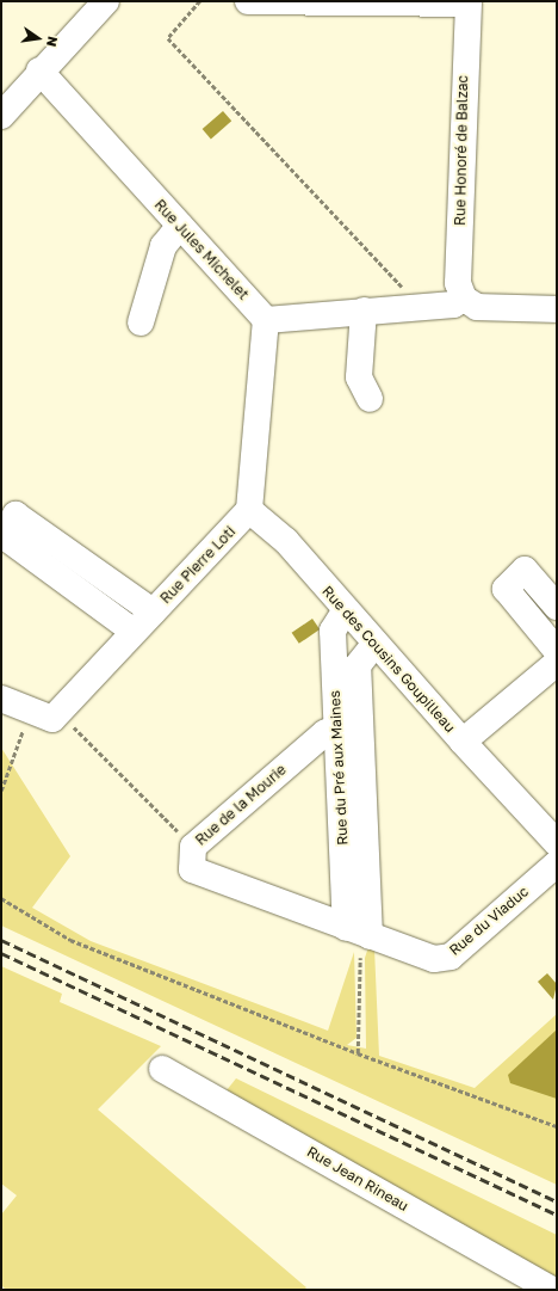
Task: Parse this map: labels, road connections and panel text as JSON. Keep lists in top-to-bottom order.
{
  "streets": {
    "street": [
      "Rue Honoré de Balzac",
      "Rue Jules Michelet",
      "Rue Pierre Loti",
      "Rue des Cousins Goupilleau",
      "Rue du Pré aux Maines",
      "Rue de la Mourie",
      "Rue du Viaduc",
      "Rue Jean Rineau"
    ]
  },
  "crossings": [
    ["Rue Pierre Loti", "Rue des Cousins Goupilleau"],
    ["Rue des Cousins Goupilleau", "Rue du Pré aux Maines"],
    ["Rue du Pré aux Maines", "Rue de la Mourie"],
    ["Rue du Pré aux Maines", "Rue du Viaduc"],
    ["Rue de la Mourie", "Rue du Viaduc"]
  ],
  "north": "right"
}
